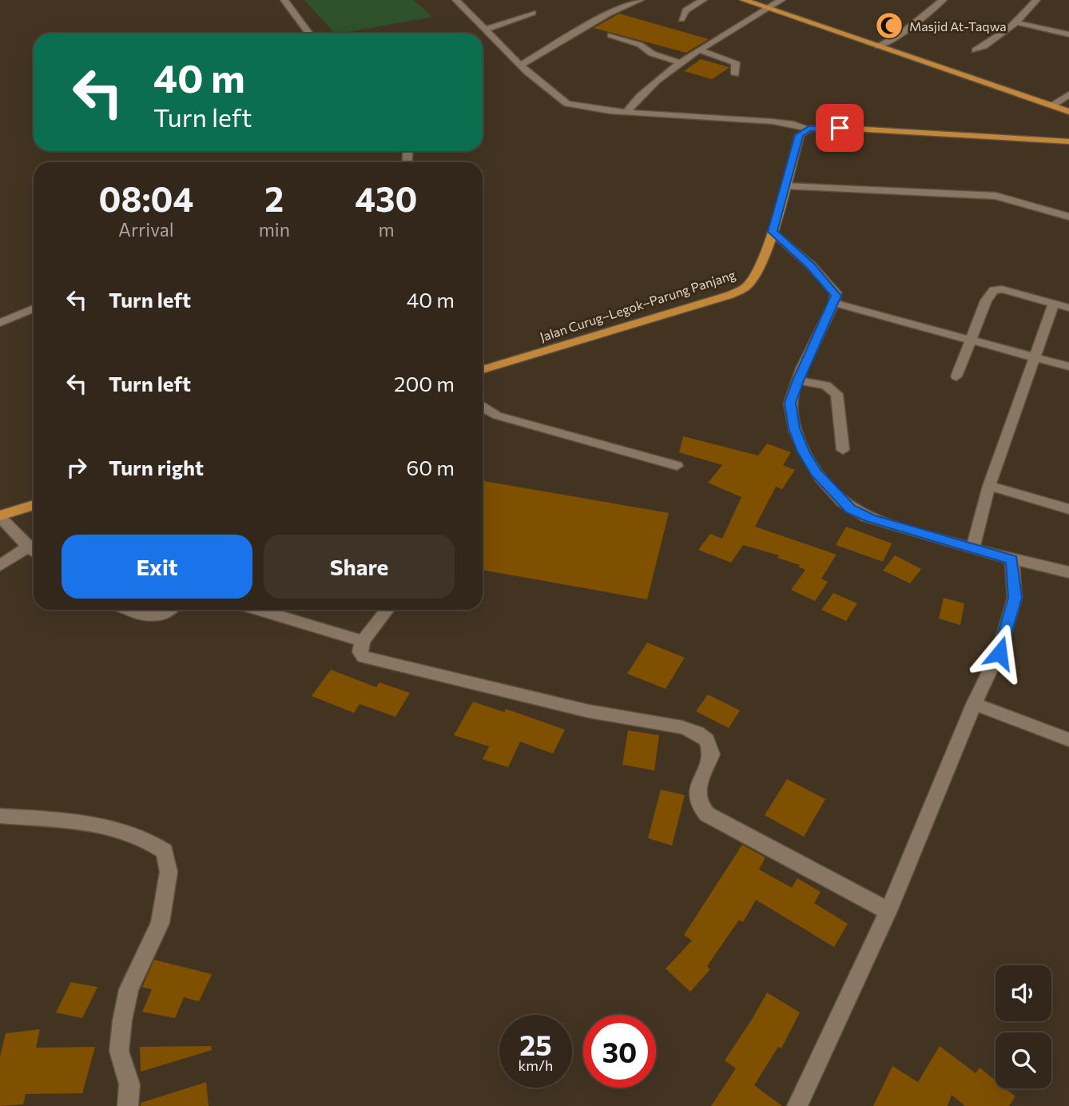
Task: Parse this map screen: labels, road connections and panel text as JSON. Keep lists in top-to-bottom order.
{
  "streets": {
    "main road": ["Jalan Curug–Legok–Parung Panjang"]
  },
  "places": {
    "mosque": ["Masjid At-Taqwa"]
  },
  "page": {
    "turn": ["40 m", "Turn left"],
    "eta": [
      "08:04",
      "Arrival",
      "2",
      "min",
      "430",
      "m"
    ],
    "list": [
      {
        "name": "Turn left",
        "value": "40 m"
      },
      {
        "name": "Turn left",
        "value": "200 m"
      },
      {
        "name": "Turn right",
        "value": "60 m"
      }
    ],
    "buttons": ["Exit", "Share"],
    "speed": "25 km/h",
    "limit": "30"
  }
}
